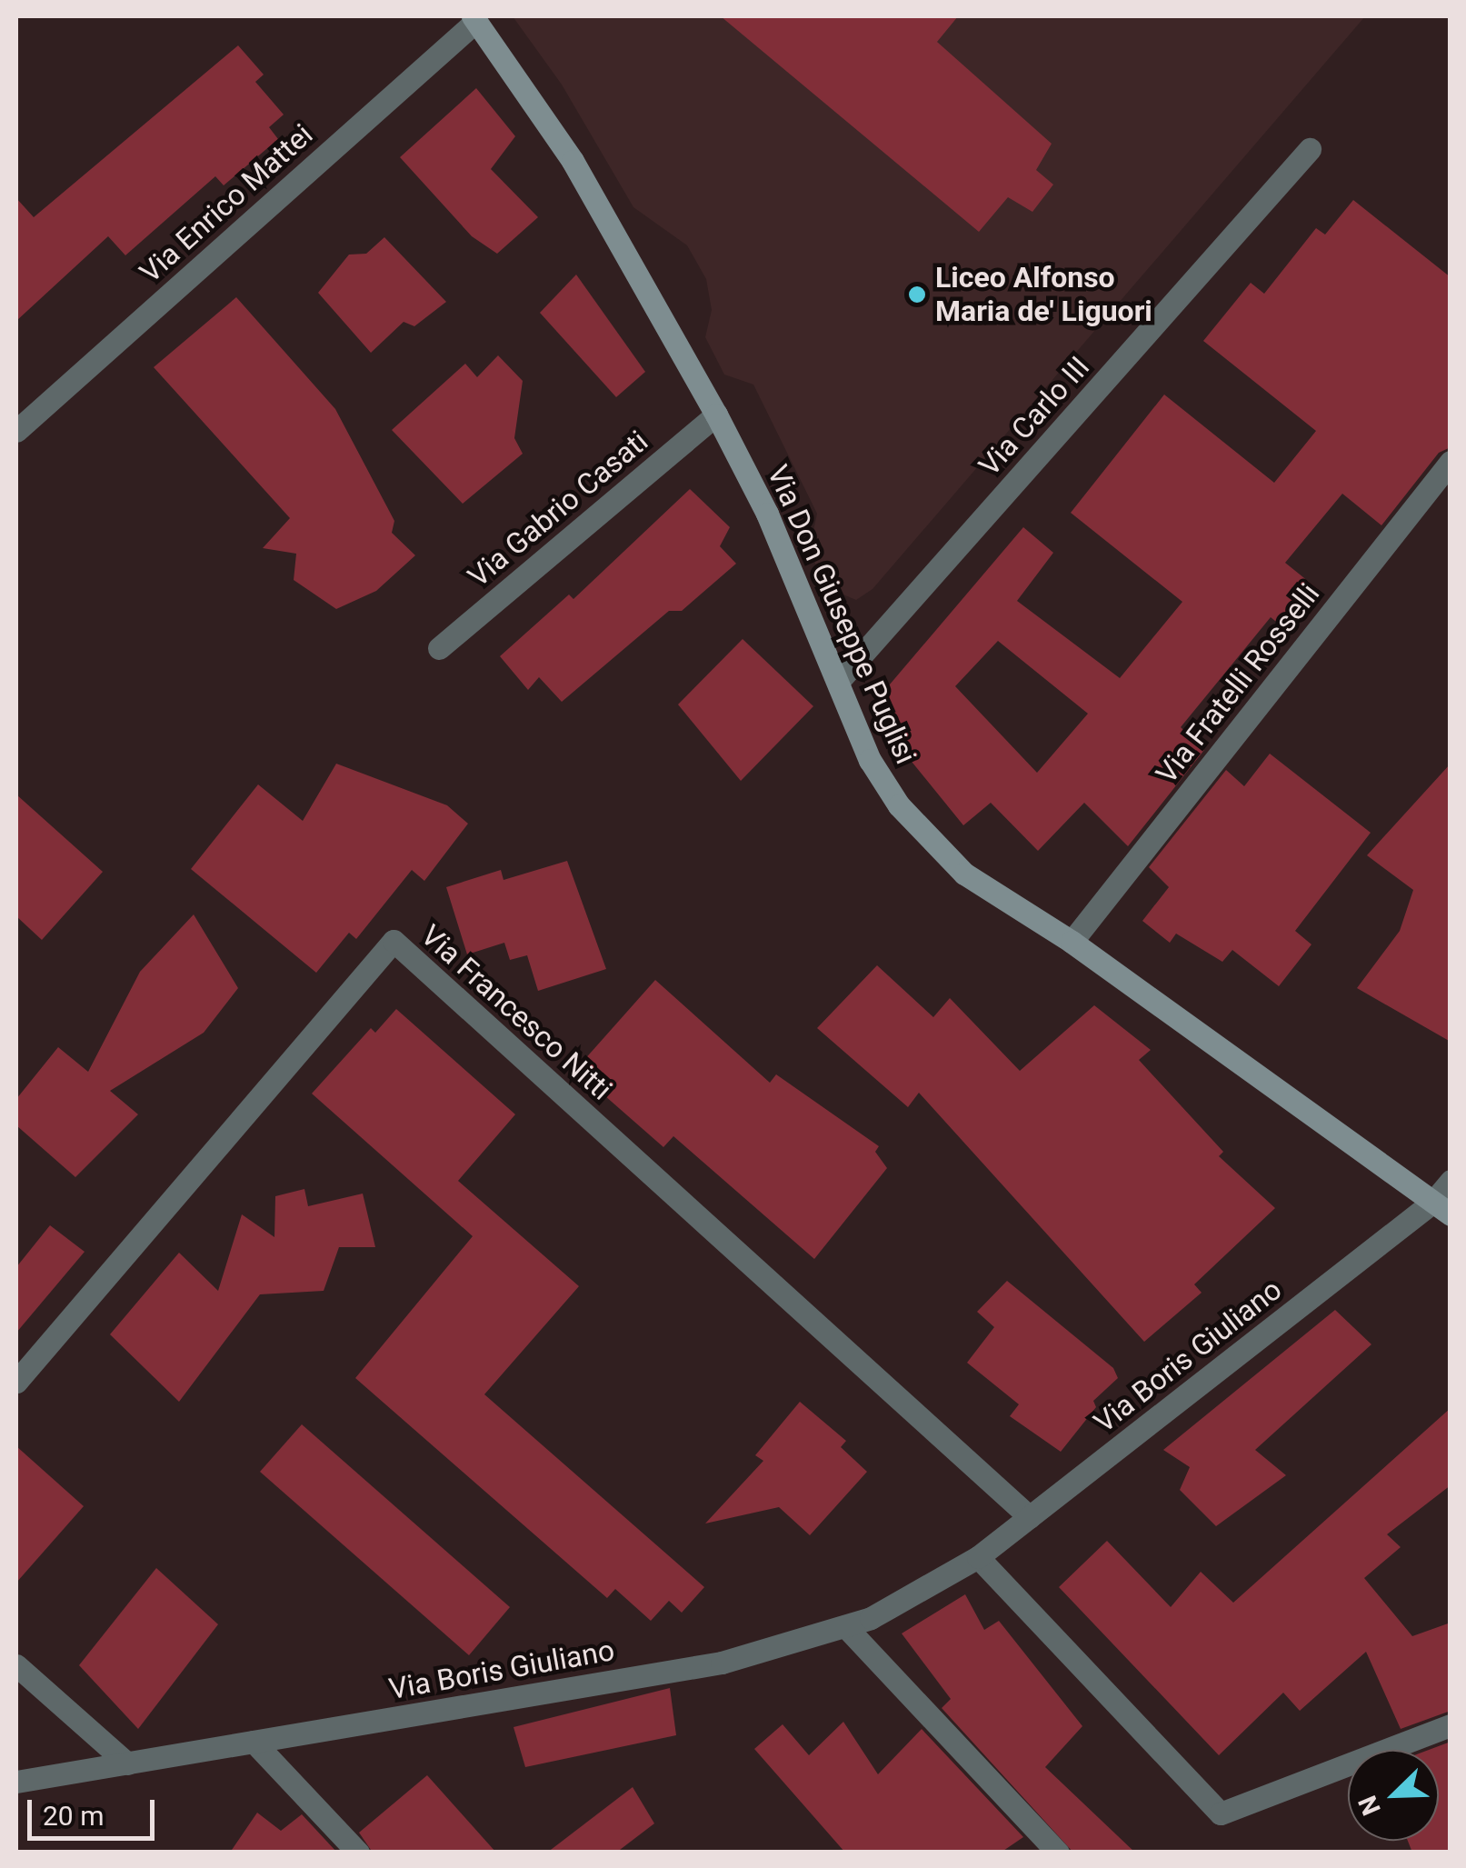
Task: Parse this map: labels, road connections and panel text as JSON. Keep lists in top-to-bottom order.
{
  "streets": {
    "street": [
      "Via Enrico Mattei",
      "Via Carlo III",
      "Via Gabrio Casati",
      "Via Don Giuseppe Puglisi",
      "Via Fratelli Rosselli",
      "Via Francesco Nitti",
      "Via Boris Giuliano"
    ]
  },
  "crossings": [
    ["Via Enrico Mattei", "Via Don Giuseppe Puglisi"],
    ["Via Carlo III", "Via Don Giuseppe Puglisi"],
    ["Via Gabrio Casati", "Via Don Giuseppe Puglisi"],
    ["Via Don Giuseppe Puglisi", "Via Fratelli Rosselli"],
    ["Via Don Giuseppe Puglisi", "Via Boris Giuliano"],
    ["Via Francesco Nitti", "Via Boris Giuliano"]
  ],
  "places": ["Liceo Alfonso Maria de' Liguori"],
  "scale_bar": "20 m",
  "north": "bottom left"
}
